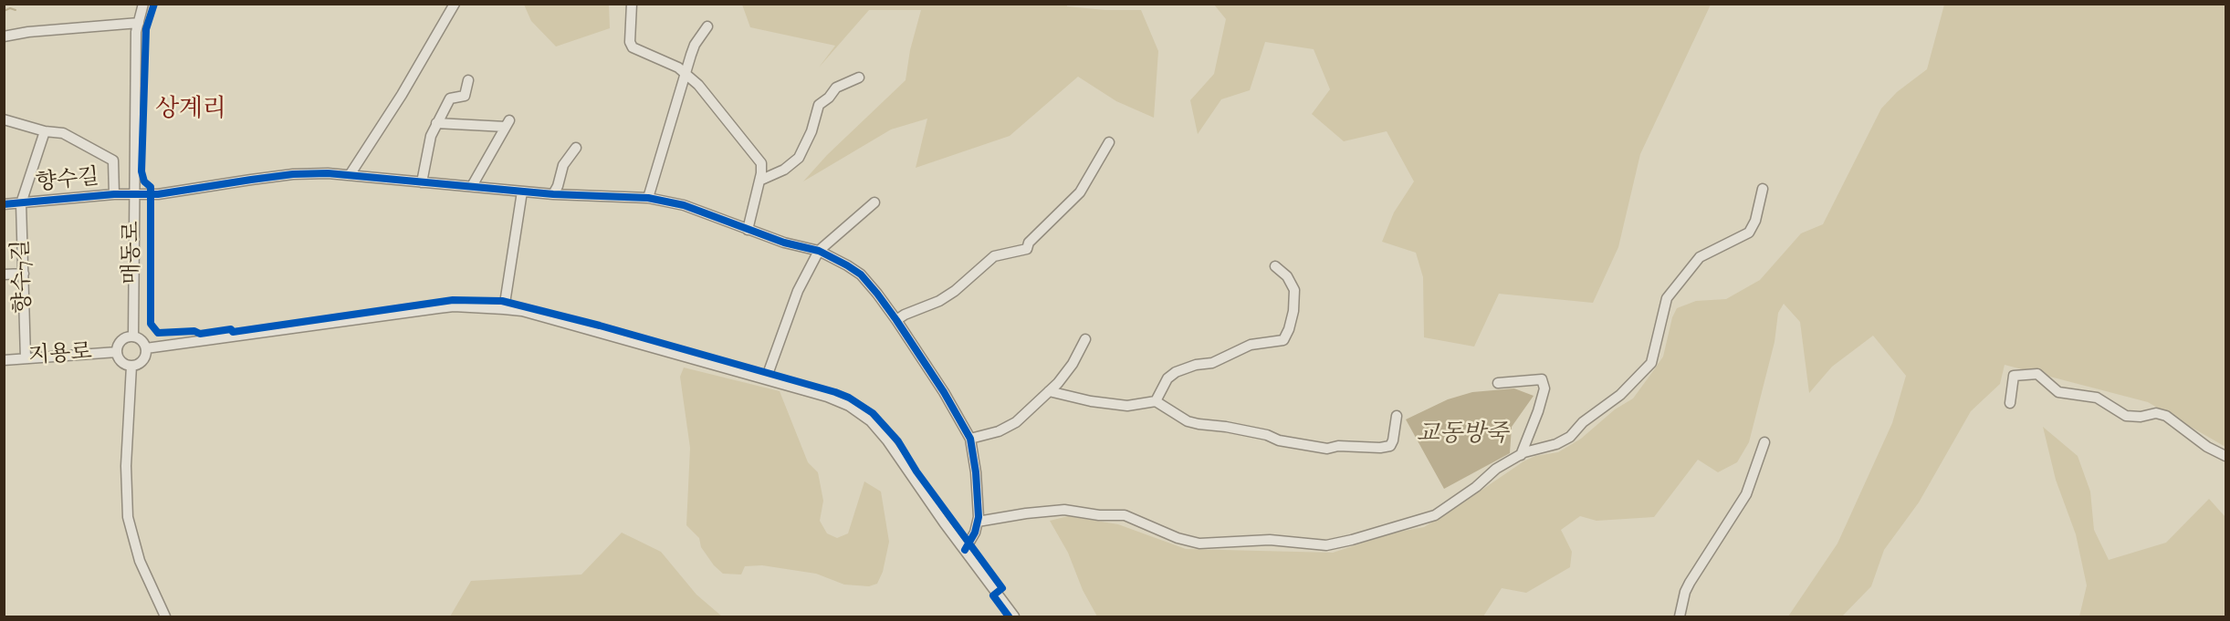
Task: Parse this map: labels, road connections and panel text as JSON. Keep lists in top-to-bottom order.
{
  "streets": {
    "street": [
      "향수길",
      "매동로",
      "향수7길",
      "지용로"
    ]
  },
  "crossings": [
    ["향수길", "매동로"],
    ["향수길", "향수7길"],
    ["매동로", "지용로"],
    ["향수7길", "지용로"]
  ],
  "districts": ["상계리"],
  "water": ["교동방죽"]
}
